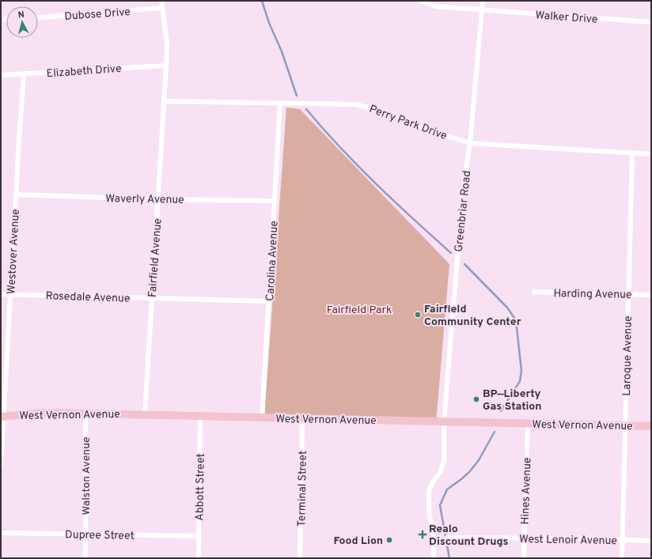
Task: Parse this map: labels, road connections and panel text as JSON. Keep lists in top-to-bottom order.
{
  "streets": {
    "main road": ["West Vernon Avenue"],
    "street": [
      "Dubose Drive",
      "Walker Drive",
      "Elizabeth Drive",
      "Perry Park Drive",
      "Waverly Avenue",
      "Greenbriar Road",
      "Westover Avenue",
      "Fairfield Avenue",
      "Carolina Avenue",
      "Harding Avenue",
      "Rosedale Avenue",
      "Laroque Avenue",
      "Walston Avenue",
      "Abbott Street",
      "Terminal Street",
      "Hines Avenue",
      "Dupree Street",
      "West Lenoir Avenue"
    ]
  },
  "crossings": [
    ["Dubose Drive", "Fairfield Avenue"],
    ["Walker Drive", "Greenbriar Road"],
    ["Elizabeth Drive", "Westover Avenue"],
    ["Elizabeth Drive", "Fairfield Avenue"],
    ["Perry Park Drive", "Greenbriar Road"],
    ["Perry Park Drive", "Fairfield Avenue"],
    ["Perry Park Drive", "Carolina Avenue"],
    ["Perry Park Drive", "Laroque Avenue"],
    ["Waverly Avenue", "Westover Avenue"],
    ["Waverly Avenue", "Fairfield Avenue"],
    ["Waverly Avenue", "Carolina Avenue"],
    ["Greenbriar Road", "West Vernon Avenue"],
    ["Westover Avenue", "Rosedale Avenue"],
    ["Westover Avenue", "West Vernon Avenue"],
    ["Fairfield Avenue", "Rosedale Avenue"],
    ["Fairfield Avenue", "West Vernon Avenue"],
    ["Carolina Avenue", "Rosedale Avenue"],
    ["Carolina Avenue", "West Vernon Avenue"],
    ["Harding Avenue", "Laroque Avenue"],
    ["Laroque Avenue", "West Vernon Avenue"],
    ["Laroque Avenue", "West Lenoir Avenue"],
    ["West Vernon Avenue", "Walston Avenue"],
    ["West Vernon Avenue", "Abbott Street"],
    ["West Vernon Avenue", "Terminal Street"],
    ["West Vernon Avenue", "Hines Avenue"],
    ["Walston Avenue", "Dupree Street"],
    ["Abbott Street", "Dupree Street"],
    ["Hines Avenue", "West Lenoir Avenue"]
  ],
  "parks": ["Fairfield Park"],
  "places": {
    "other": ["Fairfield Community Center", "BP—Liberty Gas Station", "Food Lion"],
    "health": ["Realo Discount Drugs"]
  },
  "north": "top"
}
